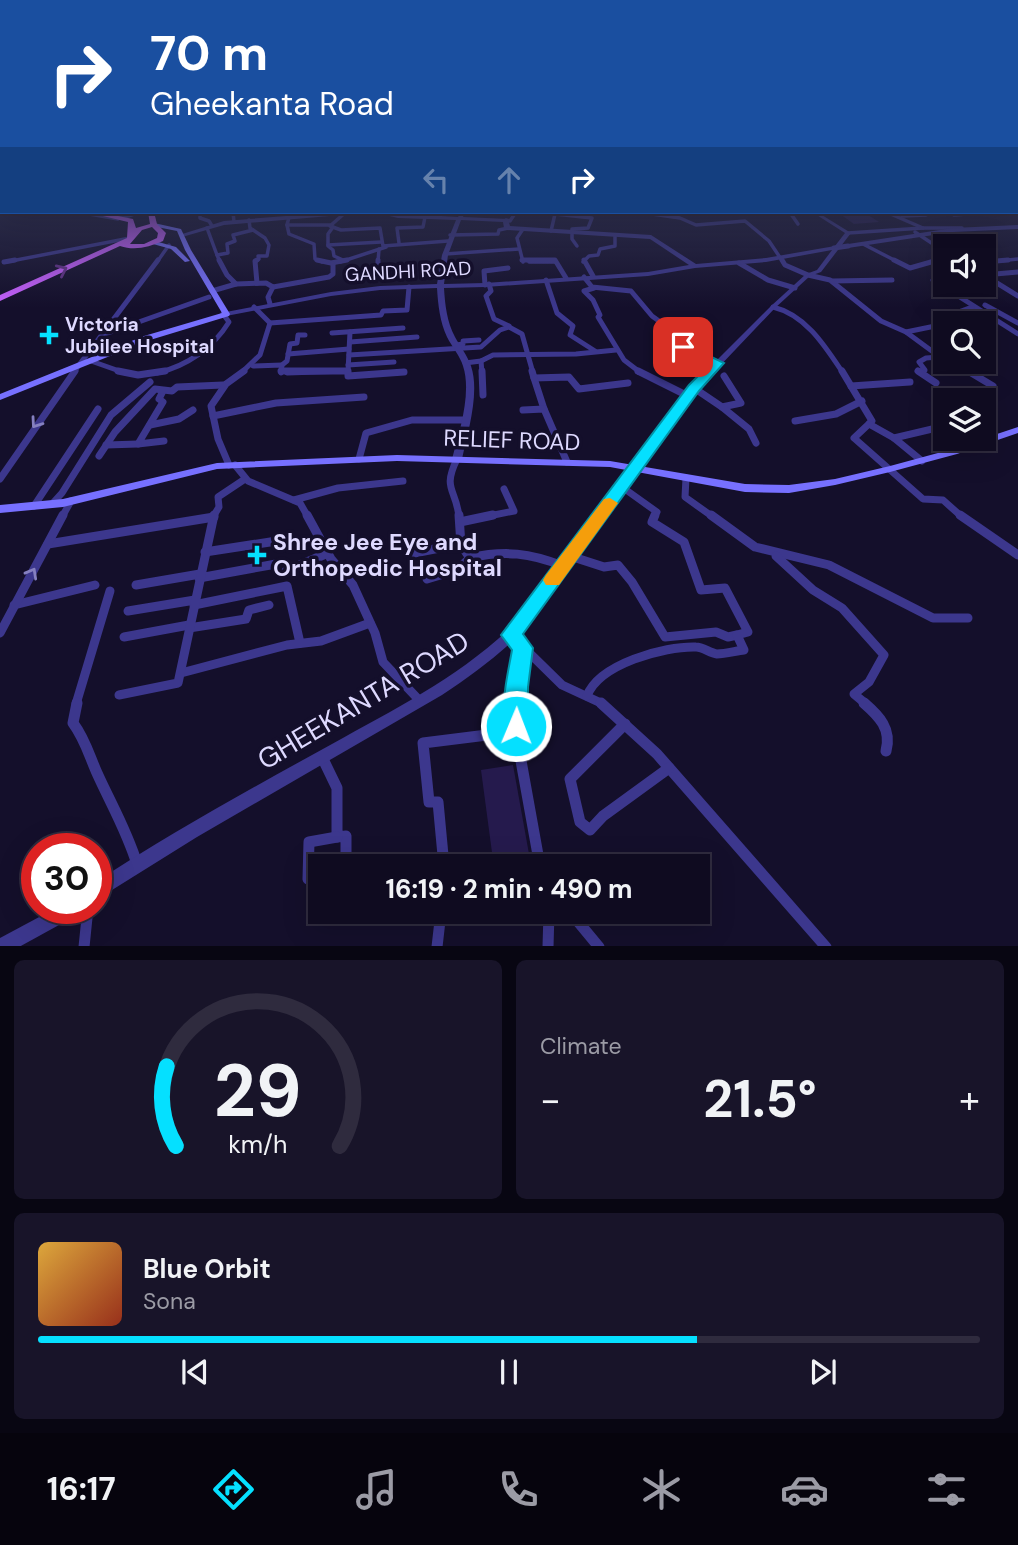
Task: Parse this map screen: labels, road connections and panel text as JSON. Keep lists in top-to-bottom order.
{
  "streets": {
    "main road": ["GANDHI ROAD", "RELIEF ROAD"],
    "street": ["GHEEKANTA ROAD"]
  },
  "crossings": [
    ["RELIEF ROAD", "GHEEKANTA ROAD"]
  ],
  "places": {
    "health": ["Victoria Jubilee Hospital", "Shree Jee Eye and Orthopedic Hospital"]
  },
  "page": {
    "turn": ["70 m", "Gheekanta Road"],
    "limit": "30",
    "trip": "16:19 · 2 min · 490 m",
    "tile": "Climate",
    "heat": ["−", "21.5°", "+"],
    "song": ["Blue Orbit", "Sona"],
    "tabs": "16:17",
    "gauge": ["29", "km/h"]
  }
}
